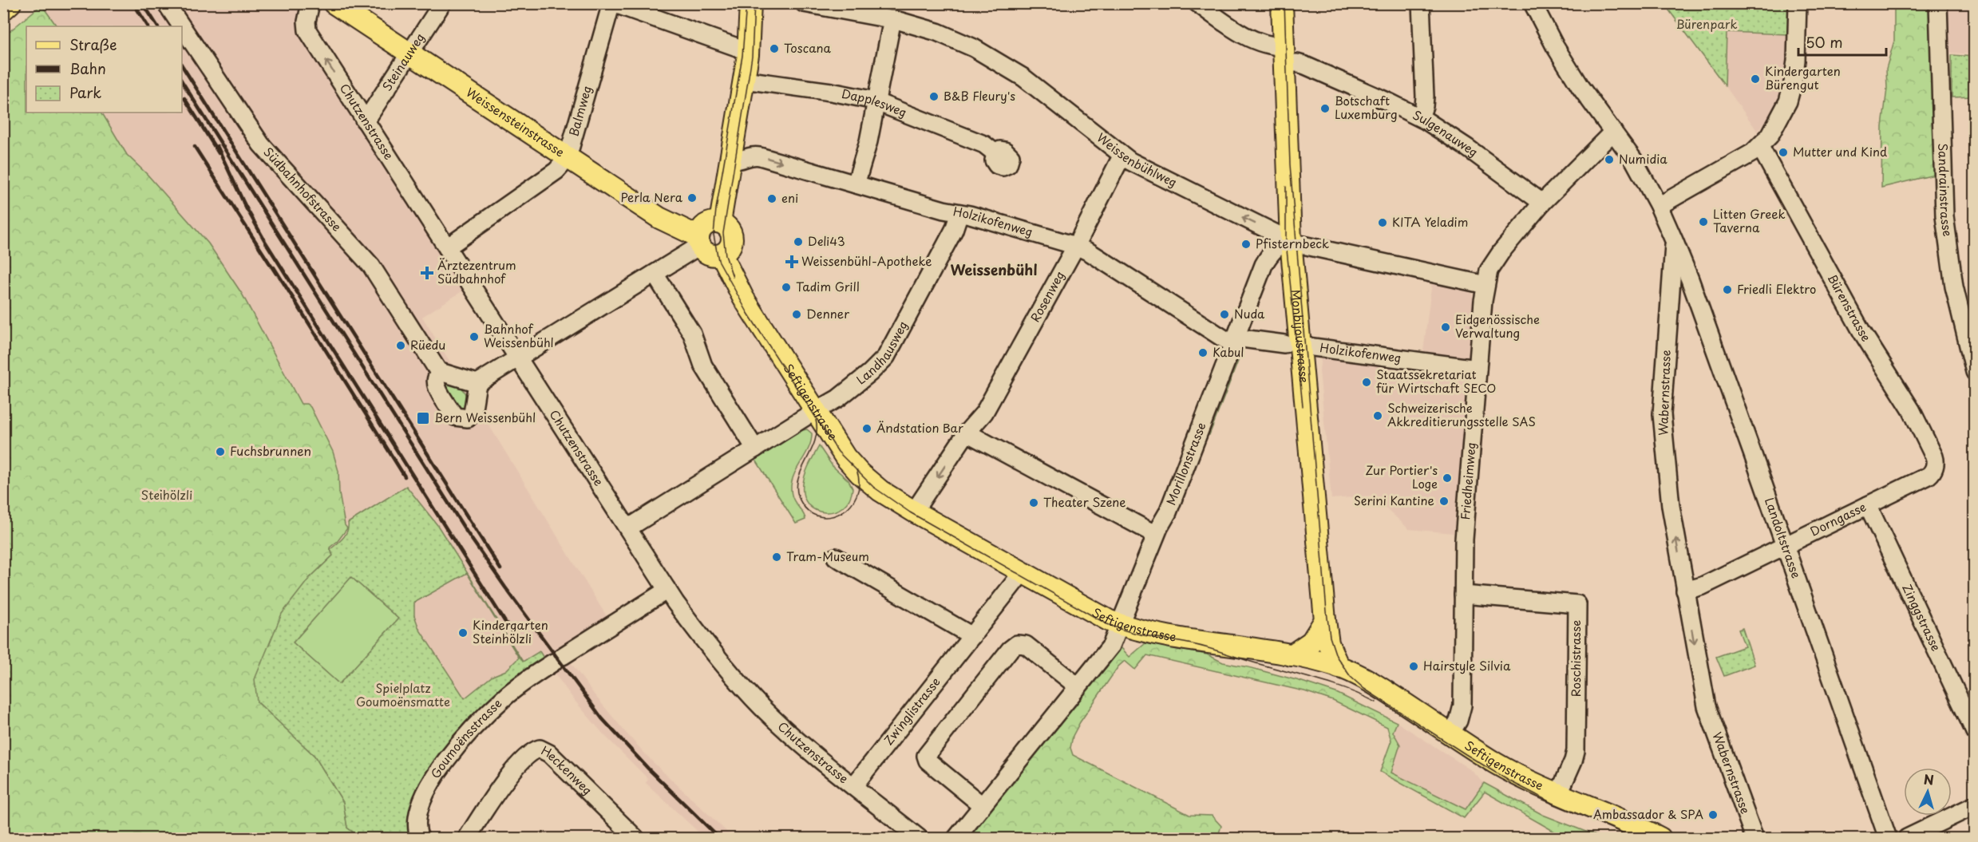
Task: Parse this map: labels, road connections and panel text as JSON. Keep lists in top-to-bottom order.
{
  "streets": {
    "main road": ["Weissensteinstrasse", "Monbijoustrasse", "Seftigenstrasse"],
    "street": [
      "Steinauweg",
      "Dapplesweg",
      "Balmweg",
      "Chutzenstrasse",
      "Sulgenauweg",
      "Weissenbühlweg",
      "Südbahnhofstrasse",
      "Sandrainstrasse",
      "Holzikofenweg",
      "Rosenweg",
      "Bürenstrasse",
      "Landhausweg",
      "Wabernstrasse",
      "Morillonstrasse",
      "Friedheimweg",
      "Dorngasse",
      "Landoltstrasse",
      "Zinggstrasse",
      "Roschistrasse",
      "Zwinglistrasse",
      "Goumoënsstrasse",
      "Heckenweg"
    ]
  },
  "crossings": [
    ["Steinauweg", "Chutzenstrasse"],
    ["Steinauweg", "Weissensteinstrasse"],
    ["Balmweg", "Chutzenstrasse"],
    ["Balmweg", "Weissensteinstrasse"],
    ["Chutzenstrasse", "Landhausweg"],
    ["Chutzenstrasse", "Zwinglistrasse"],
    ["Chutzenstrasse", "Goumoënsstrasse"],
    ["Weissensteinstrasse", "Seftigenstrasse"],
    ["Sulgenauweg", "Monbijoustrasse"],
    ["Sulgenauweg", "Friedheimweg"],
    ["Weissenbühlweg", "Rosenweg"],
    ["Weissenbühlweg", "Monbijoustrasse"],
    ["Weissenbühlweg", "Morillonstrasse"],
    ["Weissenbühlweg", "Friedheimweg"],
    ["Holzikofenweg", "Rosenweg"],
    ["Holzikofenweg", "Monbijoustrasse"],
    ["Holzikofenweg", "Landhausweg"],
    ["Holzikofenweg", "Morillonstrasse"],
    ["Holzikofenweg", "Friedheimweg"],
    ["Rosenweg", "Seftigenstrasse"],
    ["Bürenstrasse", "Dorngasse"],
    ["Monbijoustrasse", "Seftigenstrasse"],
    ["Monbijoustrasse", "Morillonstrasse"],
    ["Landhausweg", "Seftigenstrasse"],
    ["Wabernstrasse", "Friedheimweg"],
    ["Wabernstrasse", "Dorngasse"],
    ["Wabernstrasse", "Landoltstrasse"],
    ["Seftigenstrasse", "Morillonstrasse"],
    ["Seftigenstrasse", "Friedheimweg"],
    ["Seftigenstrasse", "Roschistrasse"],
    ["Seftigenstrasse", "Zwinglistrasse"],
    ["Friedheimweg", "Roschistrasse"],
    ["Dorngasse", "Landoltstrasse"],
    ["Dorngasse", "Zinggstrasse"]
  ],
  "districts": ["Weissenbühl"],
  "parks": ["Bürenpark", "Steihölzli", "Spielplatz Goumoënsmatte"],
  "places": {
    "other": [
      "Toscana",
      "Kindergarten Bürengut",
      "B&B Fleury's",
      "Botschaft Luxemburg",
      "Mutter und Kind",
      "Numidia",
      "Perla Nera",
      "eni",
      "Litten Greek Taverna",
      "KITA Yeladim",
      "Deli43",
      "Pfisternbeck",
      "Tadim Grill",
      "Friedli Elektro",
      "Denner",
      "Nuda",
      "Eidgenössische Verwaltung",
      "Bahnhof Weissenbühl",
      "Rüedu",
      "Kabul",
      "Staatssekretariat für Wirtschaft SECO",
      "Schweizerische Akkreditierungsstelle SAS",
      "Ändstation Bar",
      "Fuchsbrunnen",
      "Zur Portier's Loge",
      "Serini Kantine",
      "Theater Szene",
      "Tram-Museum",
      "Kindergarten Steinhölzli",
      "Hairstyle Silvia",
      "Ambassador & SPA"
    ],
    "health": ["Weissenbühl-Apotheke", "Ärztezentrum Südbahnhof"],
    "transit": ["Bern Weissenbühl"]
  },
  "legend": ["Straße", "Bahn", "Park"],
  "scale_bar": "50 m",
  "north": "top"
}
